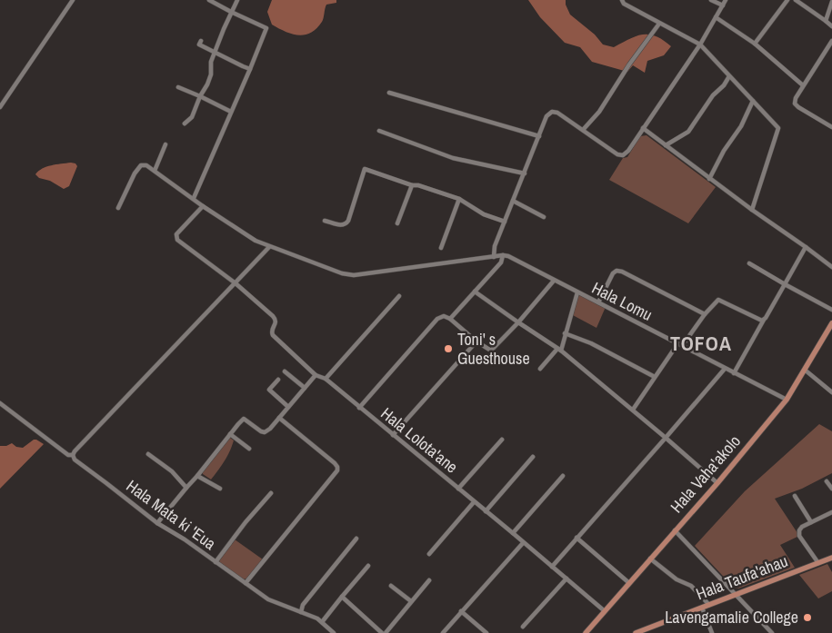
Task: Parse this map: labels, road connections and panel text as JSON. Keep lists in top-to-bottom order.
{
  "streets": {
    "main road": ["Hala Vaha'akolo", "Hala Taufa'ahau"],
    "street": ["Hala Lomu", "Hala Lolota'ane", "Hala Mata ki 'Eua"]
  },
  "crossings": [
    ["Hala Lomu", "Hala Vaha'akolo"],
    ["Hala Lolota'ane", "Hala Vaha'akolo"]
  ],
  "districts": ["TOFOA"],
  "places": ["Toni' s Guesthouse", "Lavengamalie College"]
}
